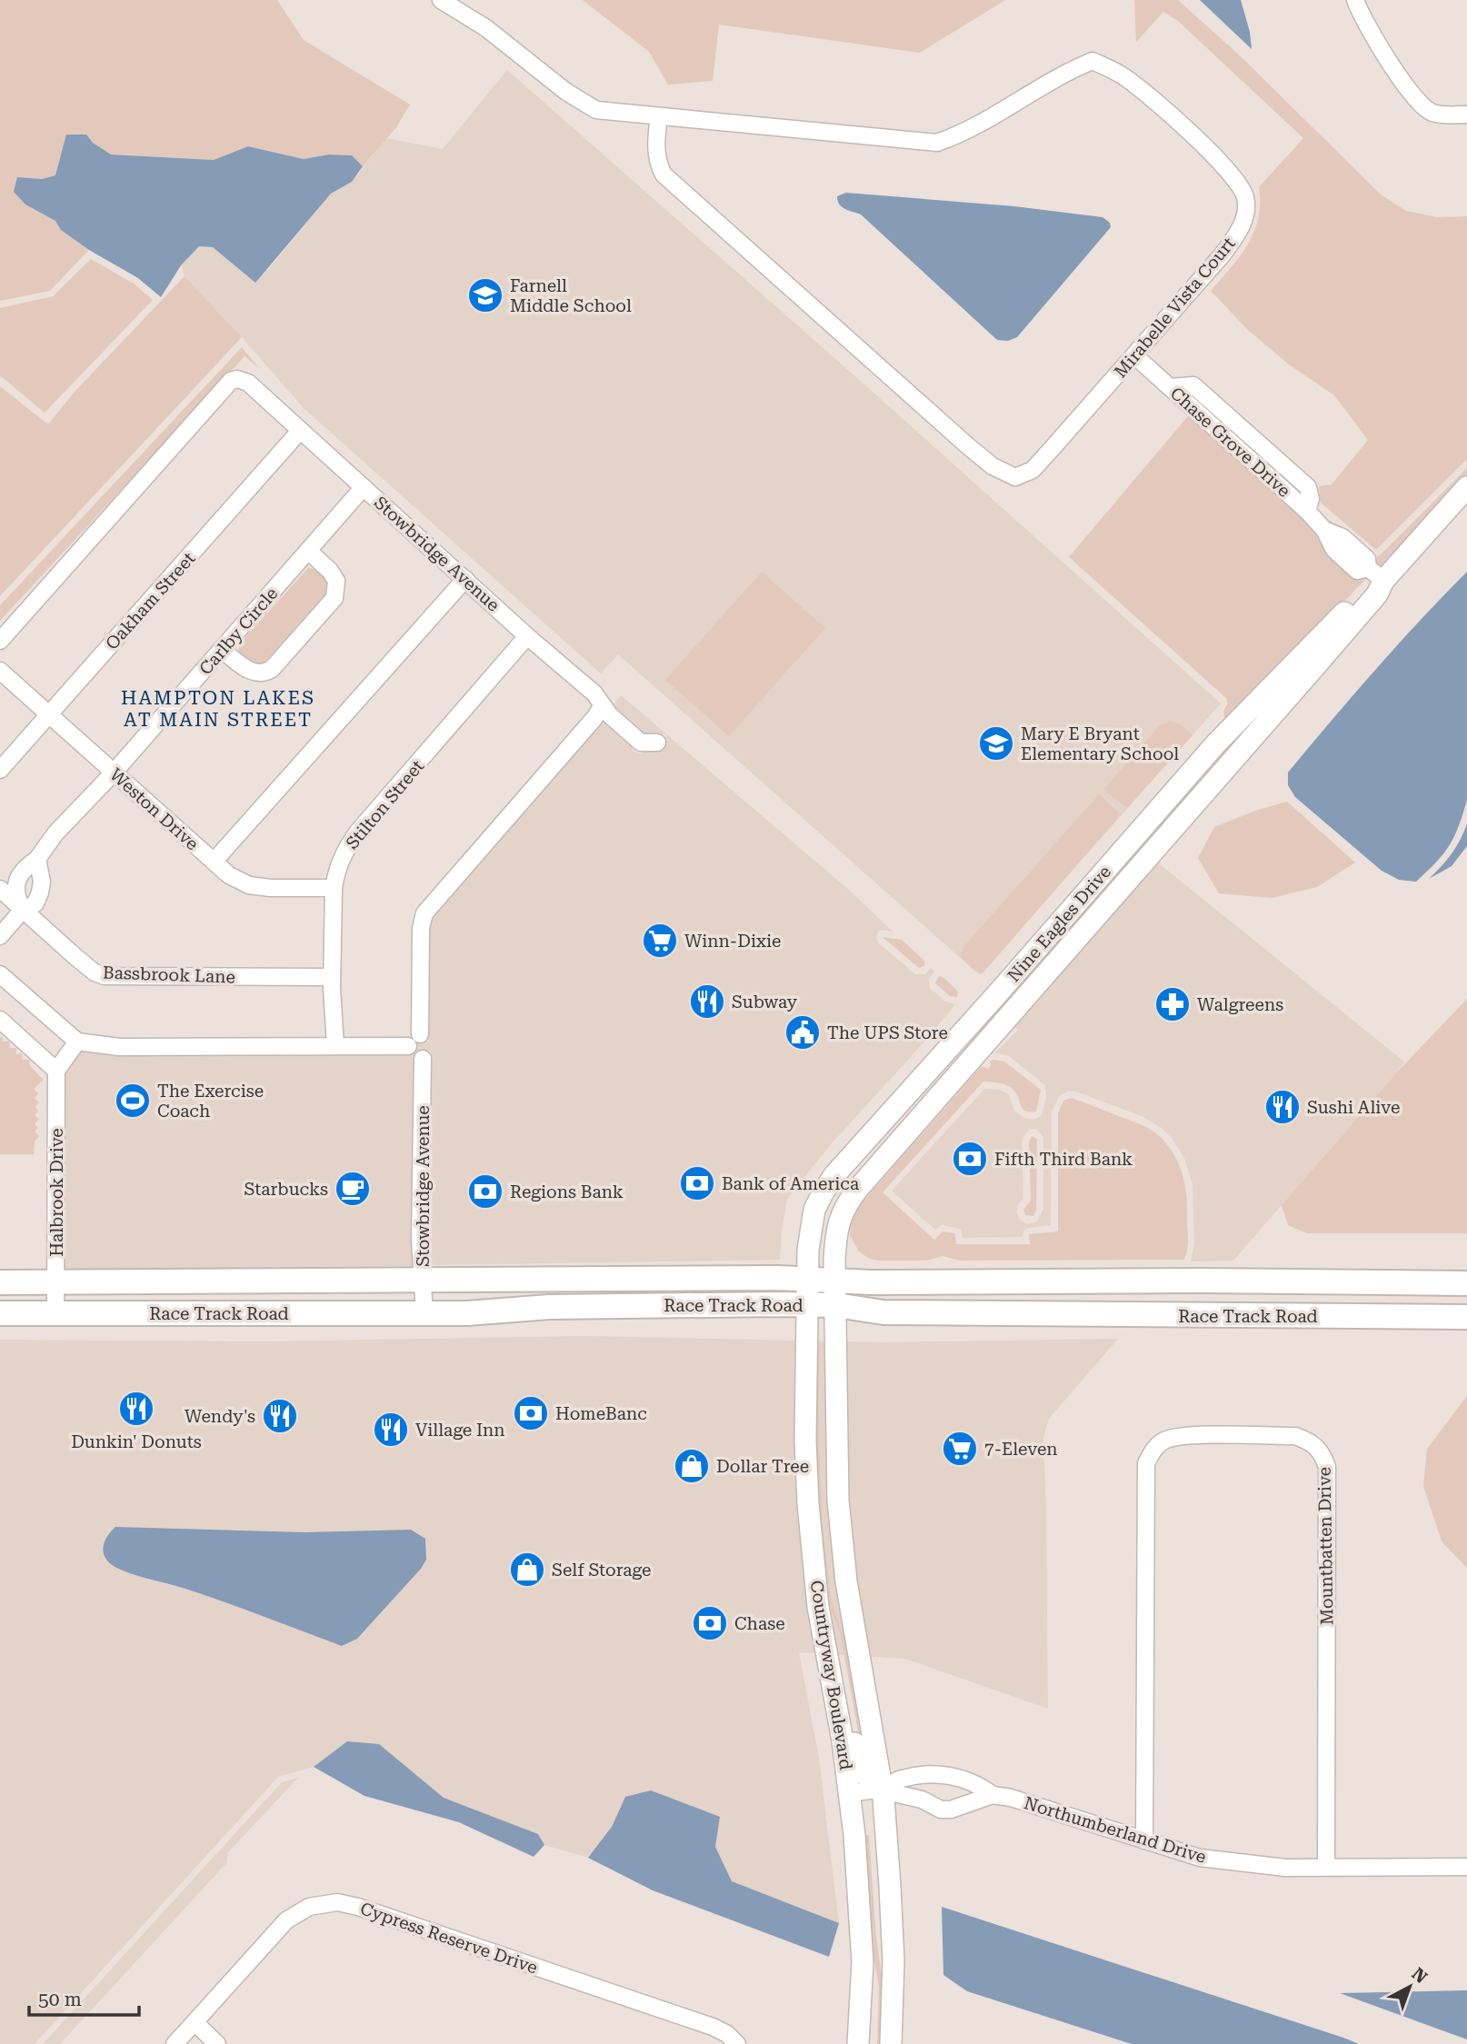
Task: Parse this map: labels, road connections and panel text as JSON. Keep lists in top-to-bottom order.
{
  "streets": {
    "main road": ["Race Track Road"],
    "street": [
      "Mirabelle Vista Court",
      "Chase Grove Drive",
      "Stowbridge Avenue",
      "Oakham Street",
      "Carlby Circle",
      "Stilton Street",
      "Weston Drive",
      "Nine Eagles Drive",
      "Bassbrook Lane",
      "Halbrook Drive",
      "Mountbatten Drive",
      "Countryway Boulevard",
      "Northumberland Drive",
      "Cypress Reserve Drive"
    ]
  },
  "crossings": [
    ["Mirabelle Vista Court", "Chase Grove Drive"],
    ["Chase Grove Drive", "Nine Eagles Drive"],
    ["Stowbridge Avenue", "Oakham Street"],
    ["Stowbridge Avenue", "Carlby Circle"],
    ["Stowbridge Avenue", "Stilton Street"],
    ["Stowbridge Avenue", "Race Track Road"],
    ["Oakham Street", "Weston Drive"],
    ["Carlby Circle", "Weston Drive"],
    ["Carlby Circle", "Bassbrook Lane"],
    ["Stilton Street", "Weston Drive"],
    ["Stilton Street", "Bassbrook Lane"],
    ["Nine Eagles Drive", "Race Track Road"],
    ["Nine Eagles Drive", "Countryway Boulevard"],
    ["Halbrook Drive", "Race Track Road"],
    ["Race Track Road", "Countryway Boulevard"],
    ["Mountbatten Drive", "Northumberland Drive"],
    ["Countryway Boulevard", "Northumberland Drive"]
  ],
  "districts": ["HAMPTON LAKES AT MAIN STREET"],
  "places": {
    "school or university": ["Farnell Middle School", "Mary E Bryant Elementary School"],
    "supermarket": ["Winn-Dixie", "7-Eleven"],
    "restaurant": [
      "Subway",
      "Sushi Alive",
      "Dunkin' Donuts",
      "Wendy's",
      "Village Inn"
    ],
    "pharmacy": ["Walgreens"],
    "public building": ["The UPS Store"],
    "sports": ["The Exercise Coach"],
    "bank": [
      "Fifth Third Bank",
      "Bank of America",
      "Regions Bank",
      "HomeBanc",
      "Chase"
    ],
    "cafe": ["Starbucks"],
    "shop": ["Dollar Tree", "Self Storage"]
  },
  "scale_bar": "50 m",
  "north": "top right"
}
